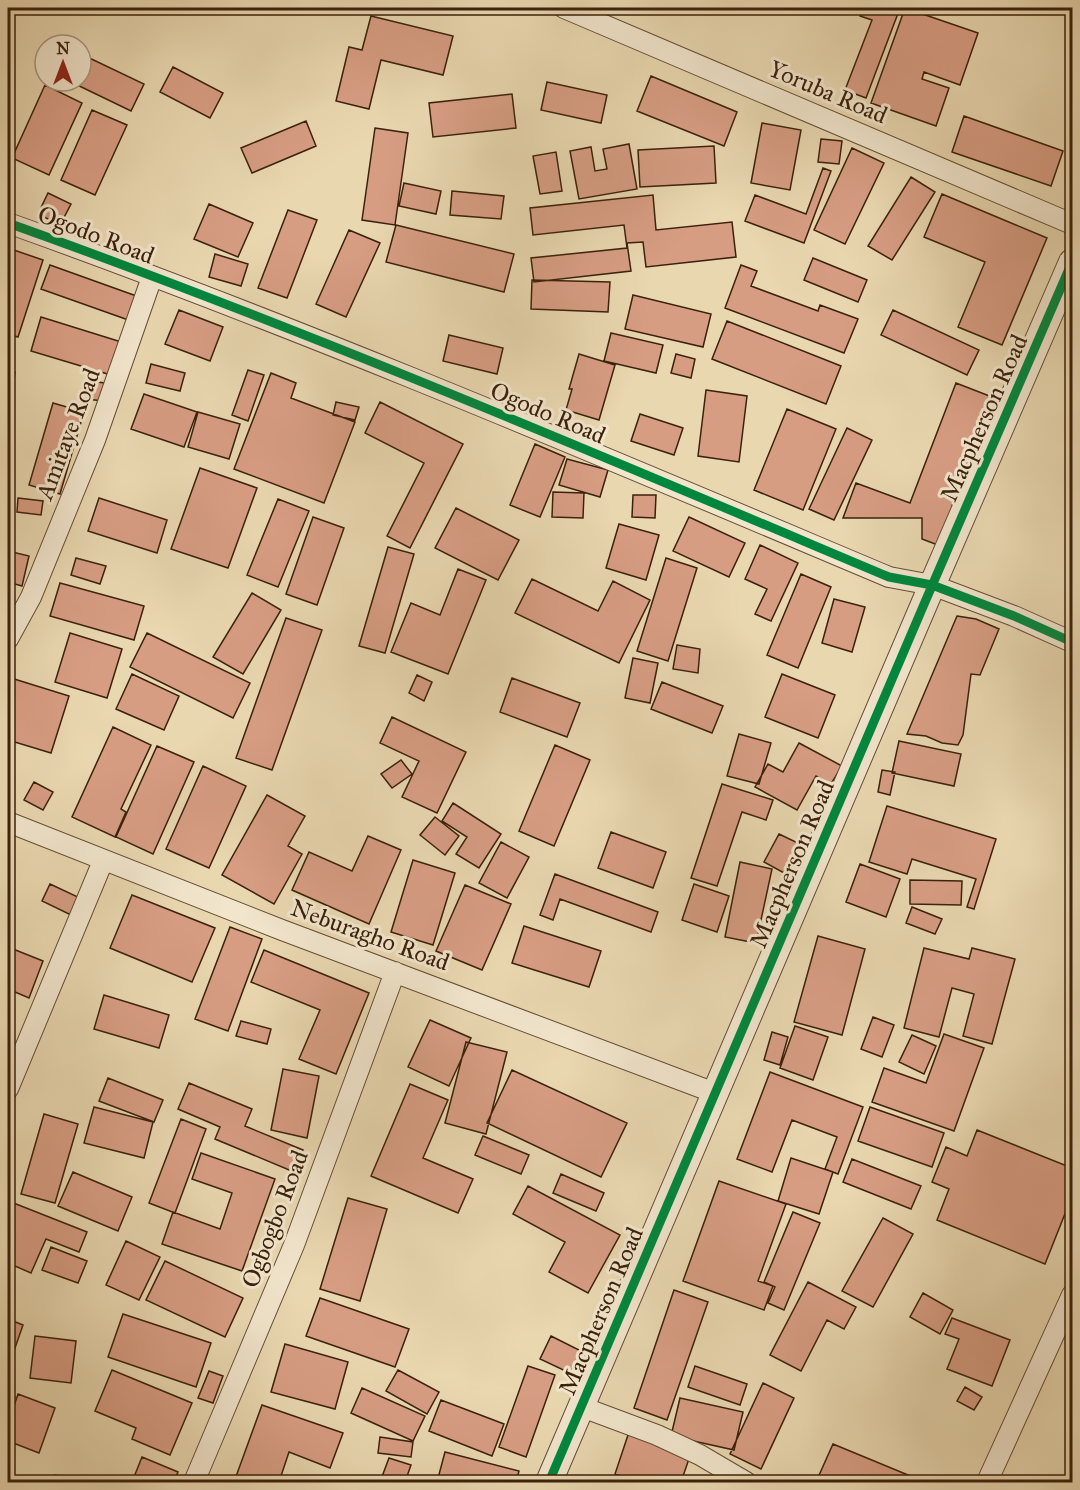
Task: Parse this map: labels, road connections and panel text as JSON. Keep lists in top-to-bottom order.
{
  "streets": {
    "street": [
      "Yoruba Road",
      "Ogodo Road",
      "Macpherson Road",
      "Amitaye Road",
      "Neburagho Road",
      "Ogbogbo Road"
    ]
  },
  "crossings": [
    ["Ogodo Road", "Macpherson Road"],
    ["Ogodo Road", "Amitaye Road"],
    ["Macpherson Road", "Neburagho Road"],
    ["Neburagho Road", "Ogbogbo Road"]
  ],
  "north": "top"
}
